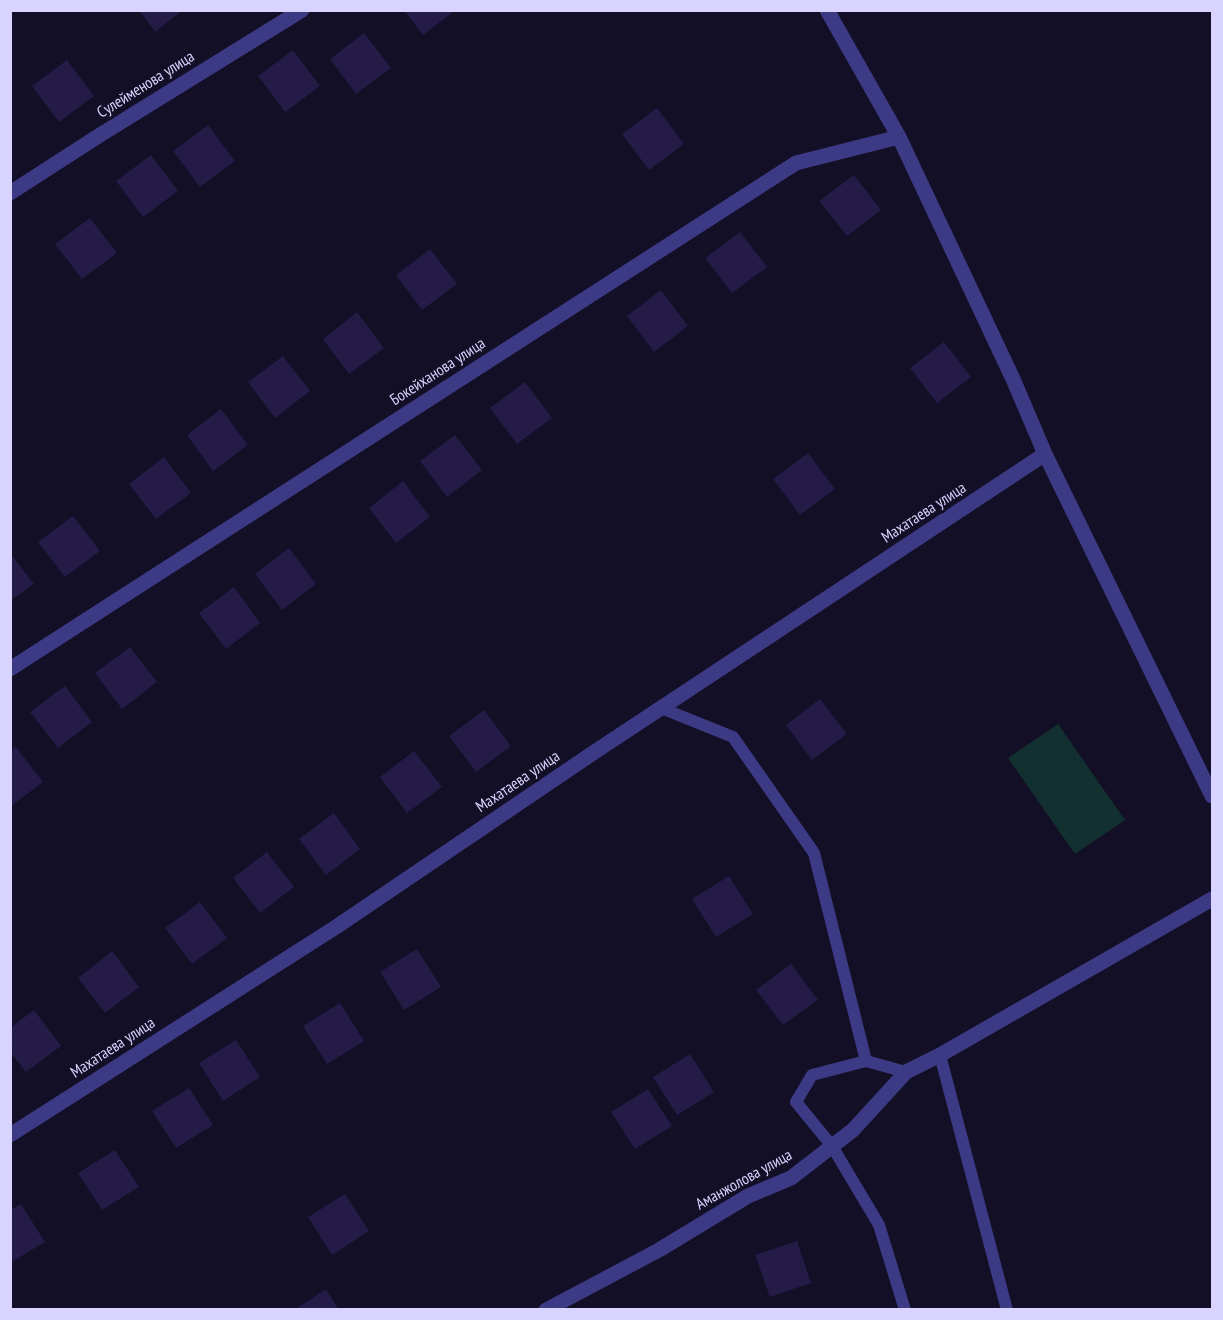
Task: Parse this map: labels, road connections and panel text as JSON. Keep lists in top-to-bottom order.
{
  "streets": {
    "street": [
      "Сулейменова улица",
      "Бокейханова улица",
      "Махатаева улица",
      "Аманжолова улица"
    ]
  }
}
